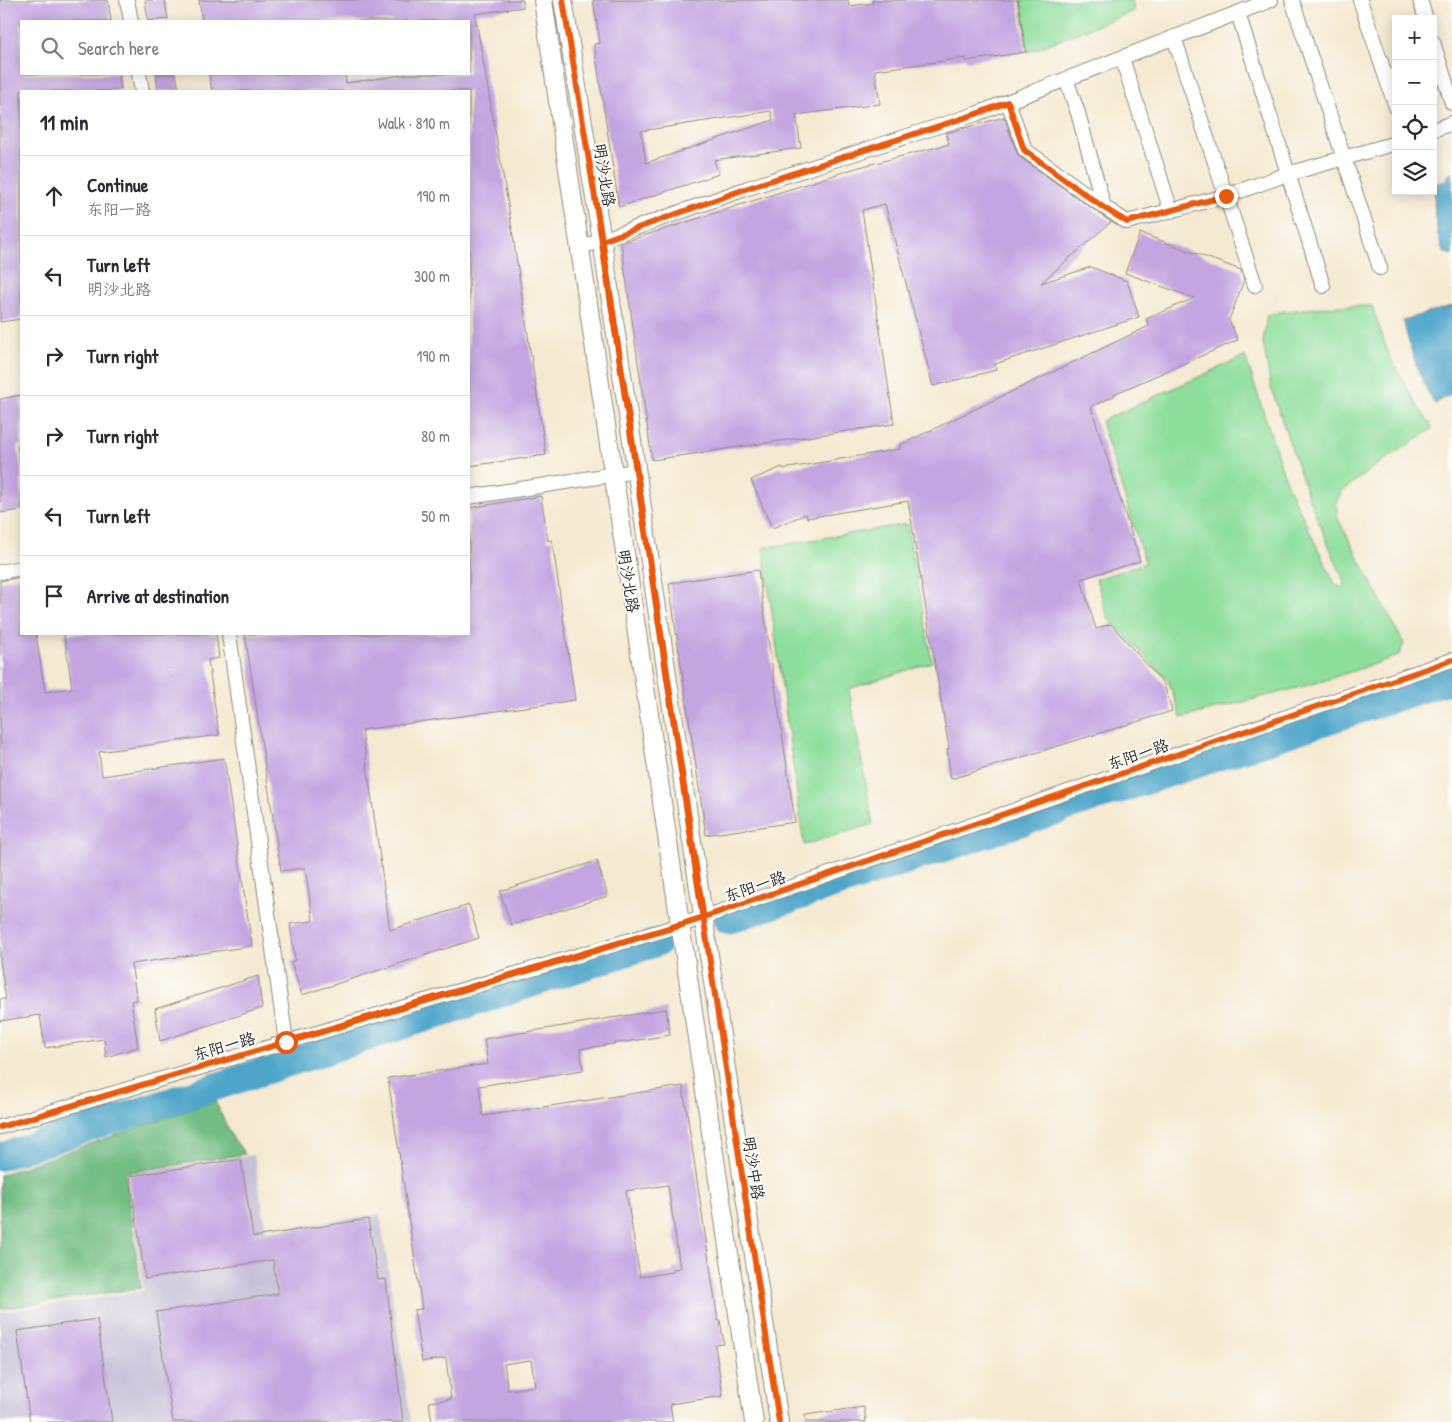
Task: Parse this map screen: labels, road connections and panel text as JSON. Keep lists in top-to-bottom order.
{
  "streets": {
    "street": ["明沙北路", "东阳一路", "明沙中路"]
  },
  "crossings": [
    ["明沙北路", "东阳一路"],
    ["明沙北路", "明沙中路"],
    ["东阳一路", "明沙中路"]
  ],
  "page": {
    "map_buttons": ["+", "−"],
    "search": "Search here",
    "heading": ["11 min", "Walk · 810 m"],
    "list": [
      ["Continue", "东阳一路", "190 m"],
      ["Turn left", "明沙北路", "300 m"],
      ["Turn right", "190 m"],
      ["Turn right", "80 m"],
      ["Turn left", "50 m"],
      "Arrive at destination"
    ]
  }
}
